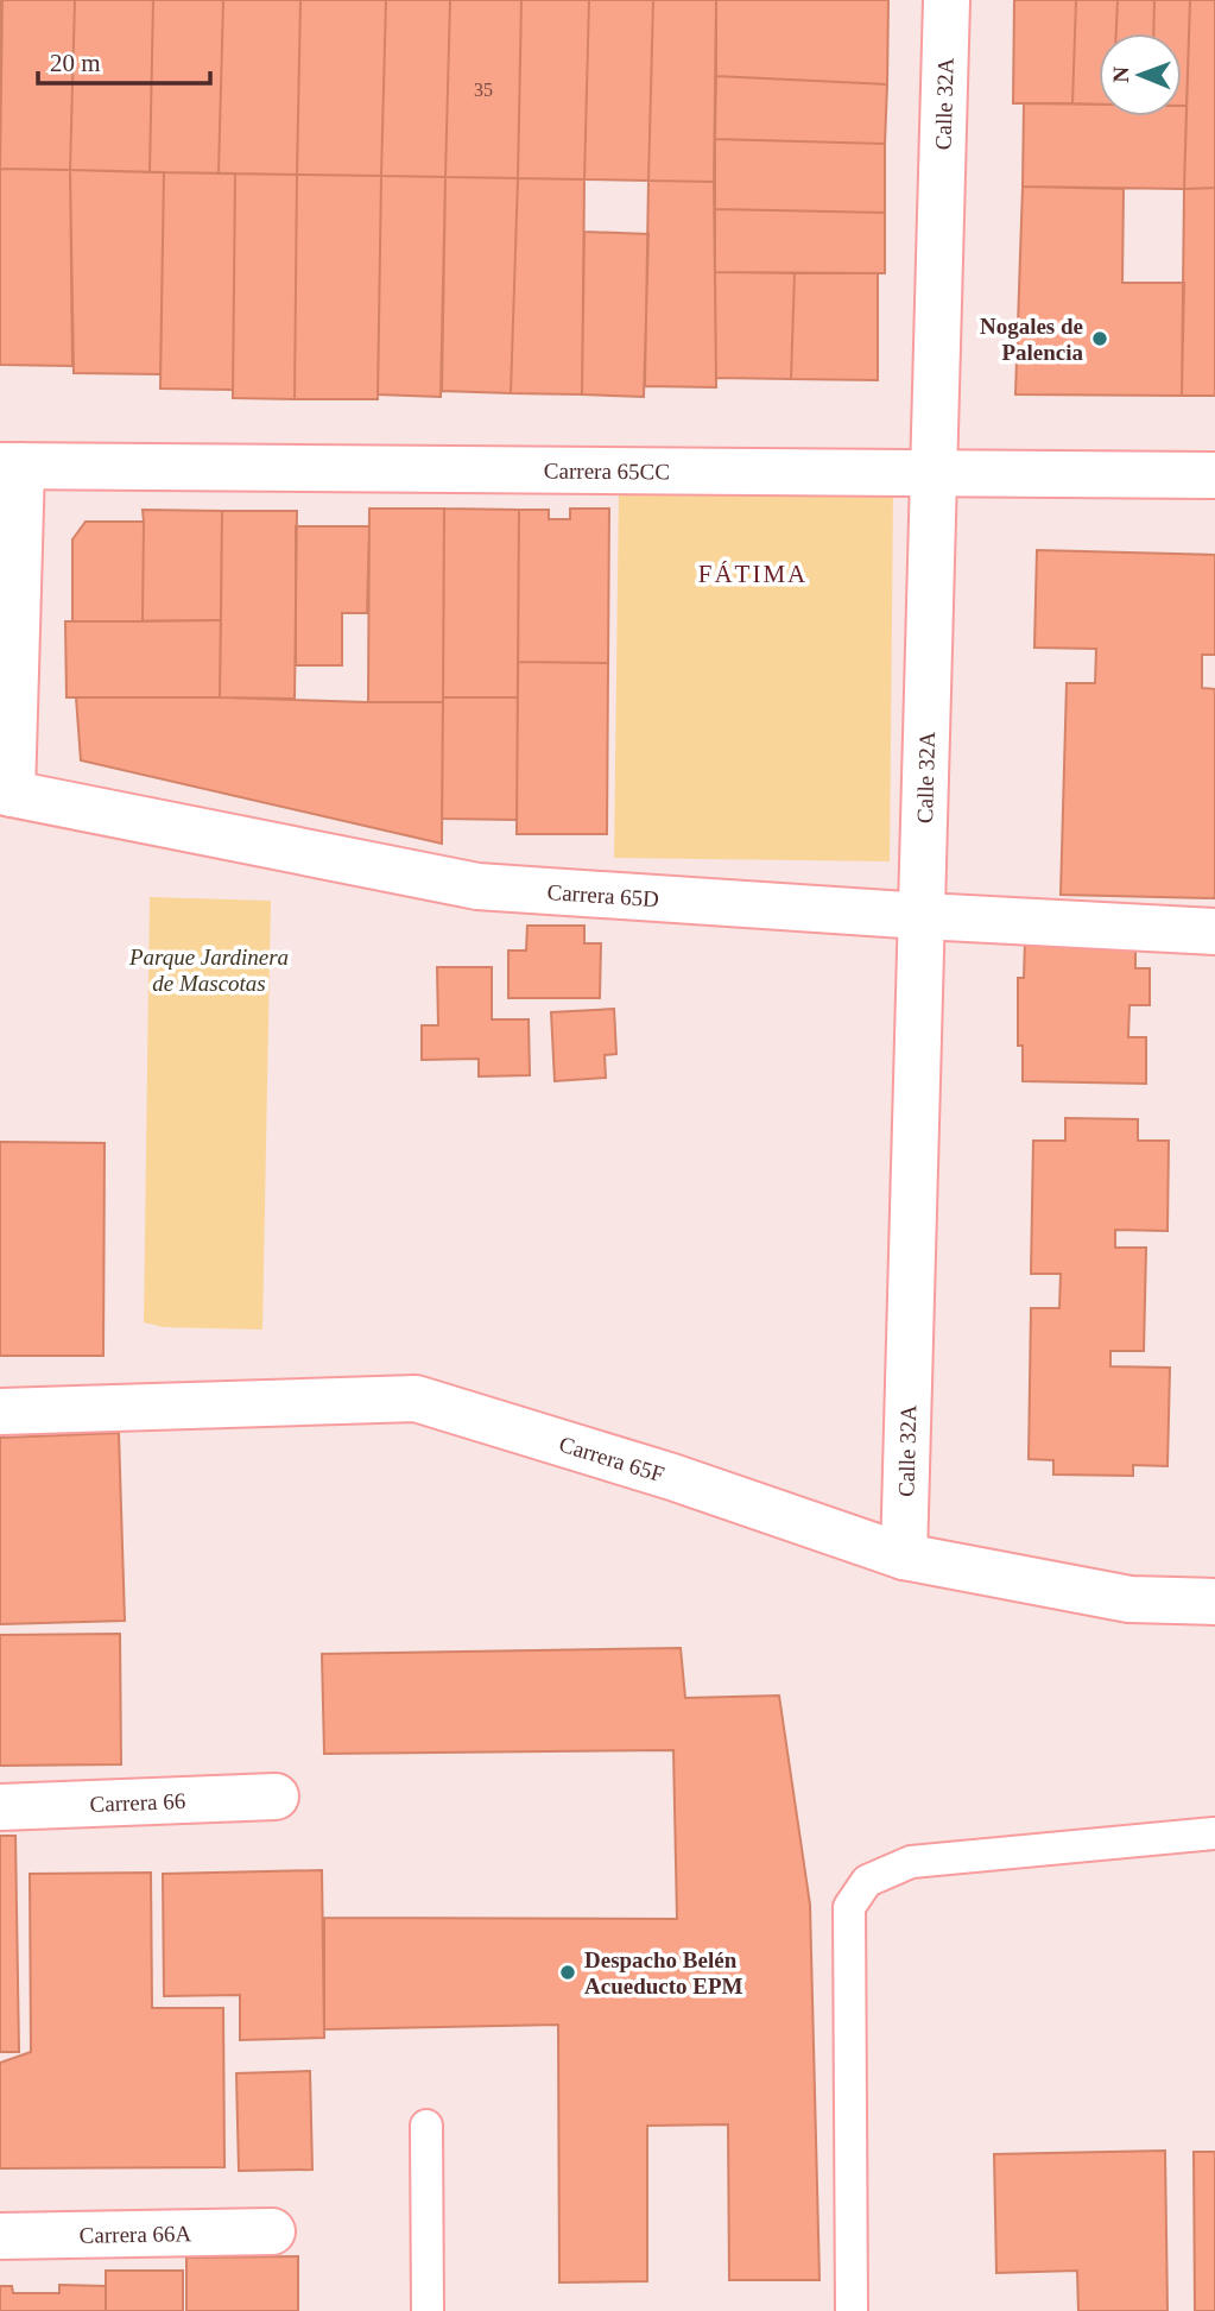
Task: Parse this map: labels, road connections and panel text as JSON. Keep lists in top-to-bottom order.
{
  "streets": {
    "street": [
      "Calle 32A",
      "Carrera 65CC",
      "Carrera 65D",
      "Carrera 65F",
      "Carrera 66",
      "Carrera 66A"
    ]
  },
  "crossings": [
    ["Calle 32A", "Carrera 65CC"],
    ["Calle 32A", "Carrera 65D"],
    ["Calle 32A", "Carrera 65F"]
  ],
  "districts": ["FÁTIMA"],
  "parks": ["Parque Jardinera de Mascotas"],
  "places": ["Nogales de Palencia", "Despacho Belén Acueducto EPM"],
  "house_numbers": ["35"],
  "scale_bar": "20 m",
  "north": "left"
}
